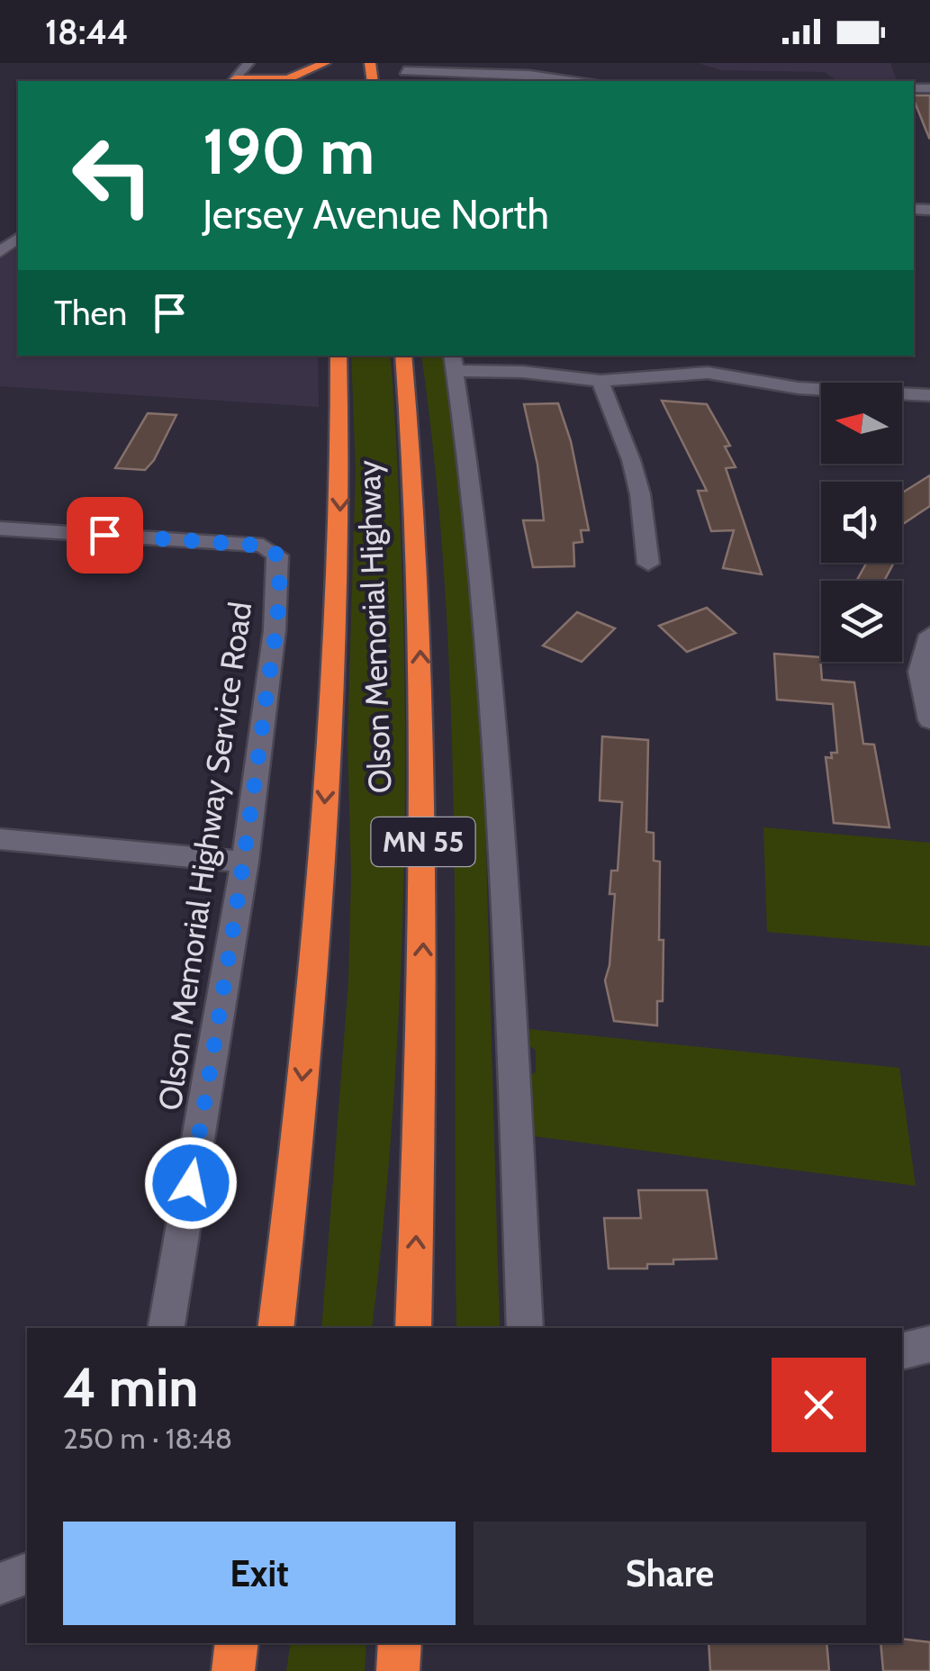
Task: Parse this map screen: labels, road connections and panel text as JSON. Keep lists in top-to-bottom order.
{
  "streets": {
    "highway": ["Olson Memorial Highway", "MN 55"],
    "street": ["Olson Memorial Highway Service Road"]
  },
  "north": "left",
  "page": {
    "status": "18:44",
    "turn": ["190 m", "Jersey Avenue North"],
    "then": "Then",
    "heading": ["4 min", "250 m · 18:48"],
    "buttons": ["Exit", "Share"]
  }
}
